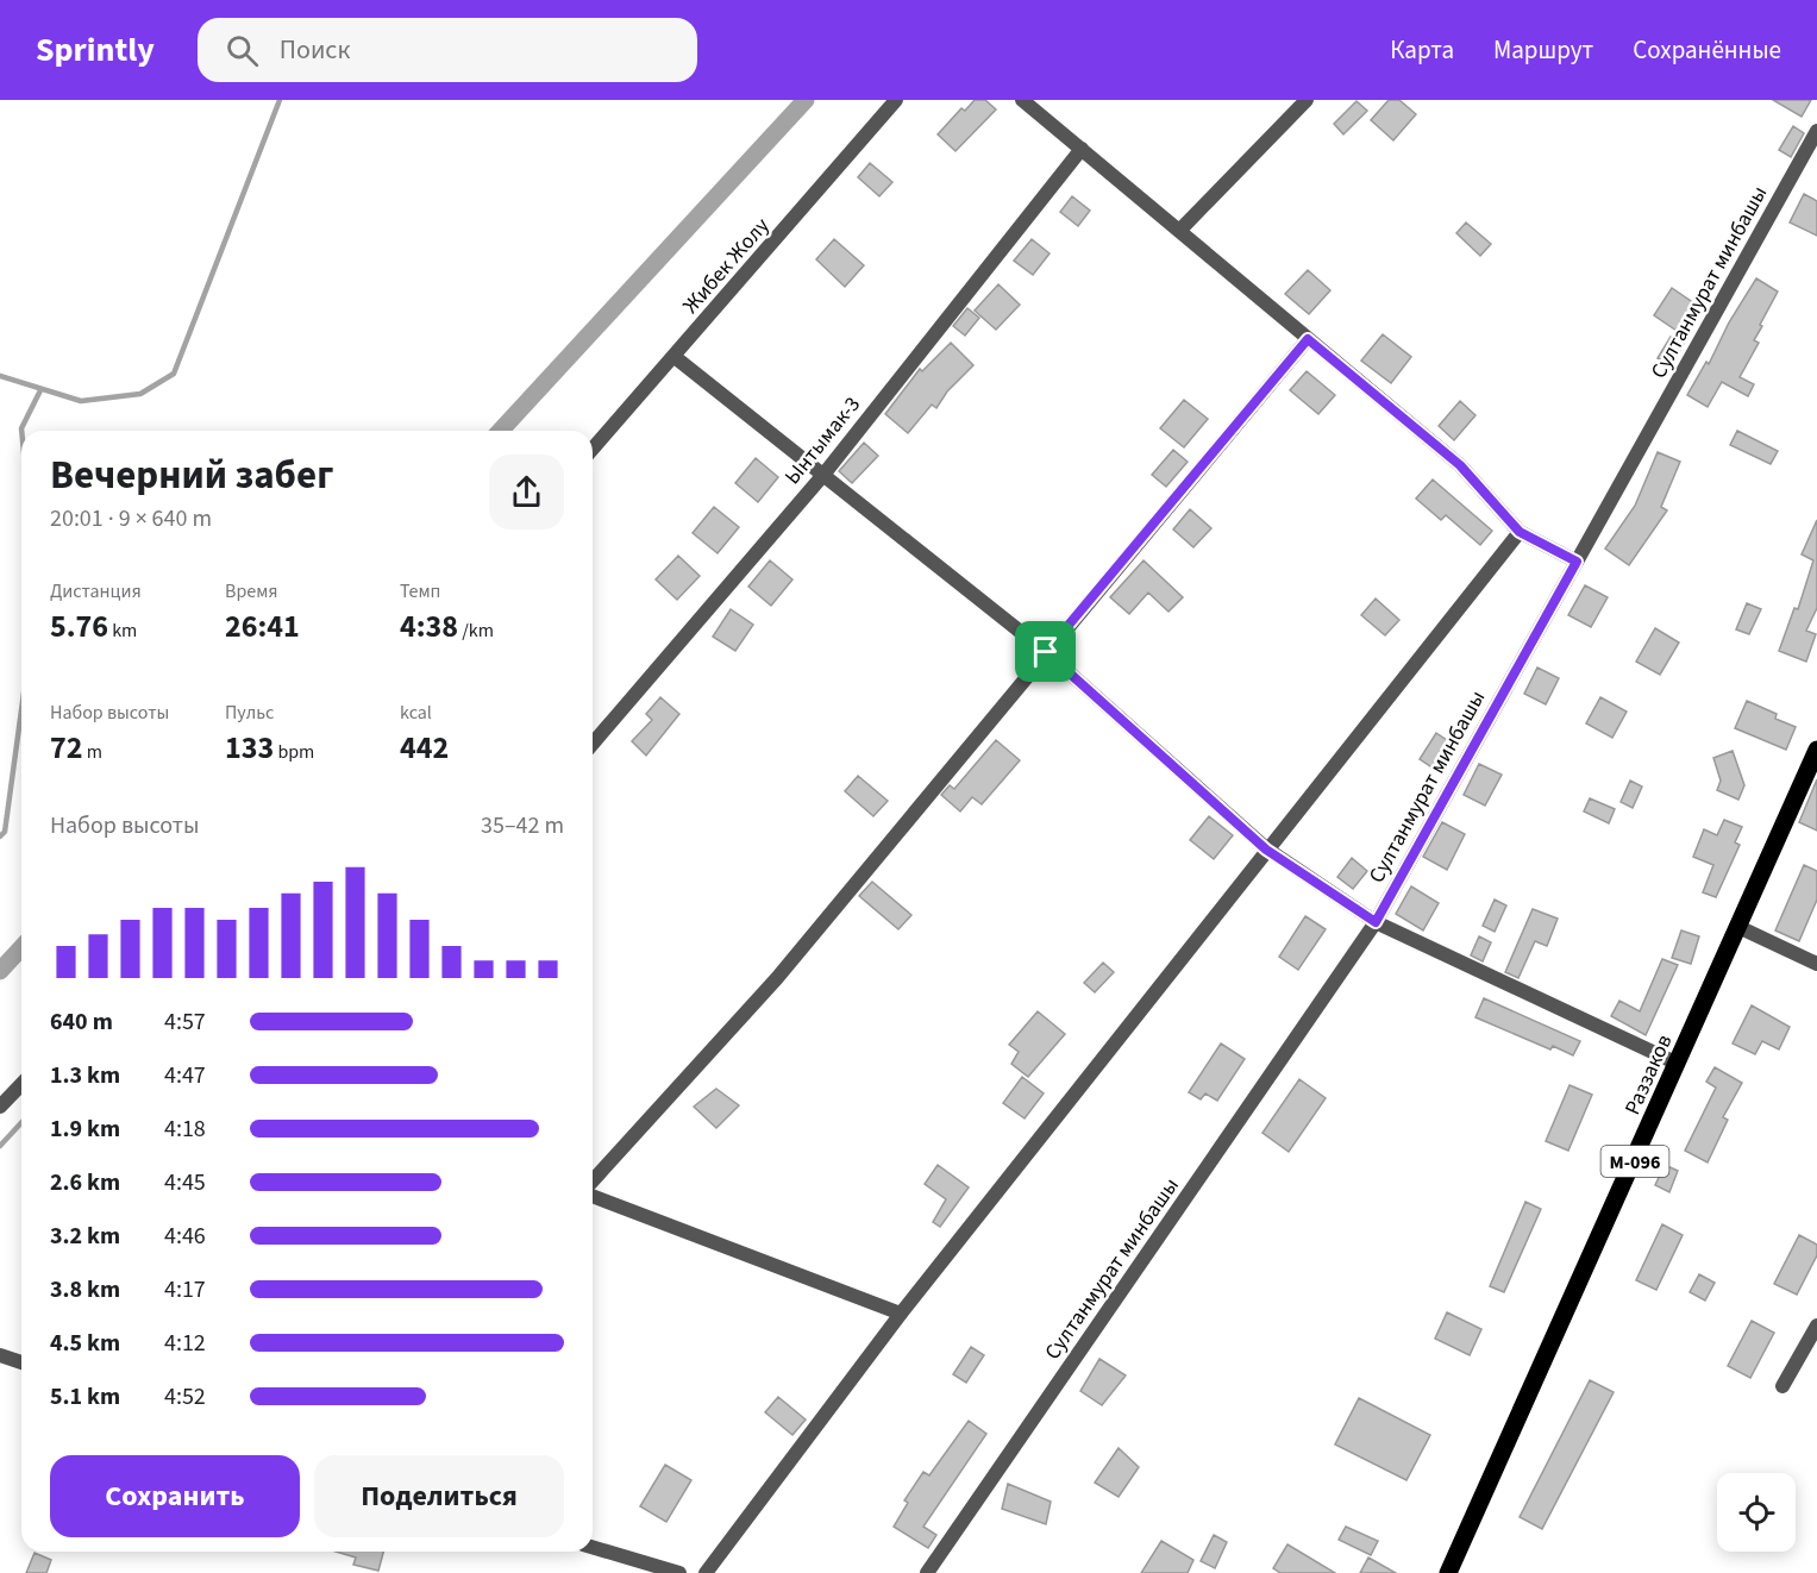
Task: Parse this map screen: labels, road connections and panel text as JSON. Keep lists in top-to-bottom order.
{
  "streets": {
    "main road": ["Раззаков", "М-096"],
    "street": ["Жибек Жолу", "Султанмурат минбашы", "Ынтымак-3"]
  },
  "page": {
    "header": "Sprintly",
    "search": "Поиск",
    "nav": ["Карта", "Маршрут", "Сохранённые"],
    "heading": ["Вечерний забег", "20:01 · 9 × 640 m"],
    "stats": [
      ["Дистанция", "5.76 km"],
      ["Время", "26:41"],
      ["Темп", "4:38 /km"],
      ["Набор высоты", "72 m"],
      ["Пульс", "133 bpm"],
      ["kcal", "442"]
    ],
    "chart": ["Набор высоты", "35–42 m"],
    "list": [
      {
        "name": "640 m",
        "note": "4:57"
      },
      {
        "name": "1.3 km",
        "note": "4:47"
      },
      {
        "name": "1.9 km",
        "note": "4:18"
      },
      {
        "name": "2.6 km",
        "note": "4:45"
      },
      {
        "name": "3.2 km",
        "note": "4:46"
      },
      {
        "name": "3.8 km",
        "note": "4:17"
      },
      {
        "name": "4.5 km",
        "note": "4:12"
      },
      {
        "name": "5.1 km",
        "note": "4:52"
      }
    ],
    "buttons": ["Сохранить", "Поделиться"]
  }
}
